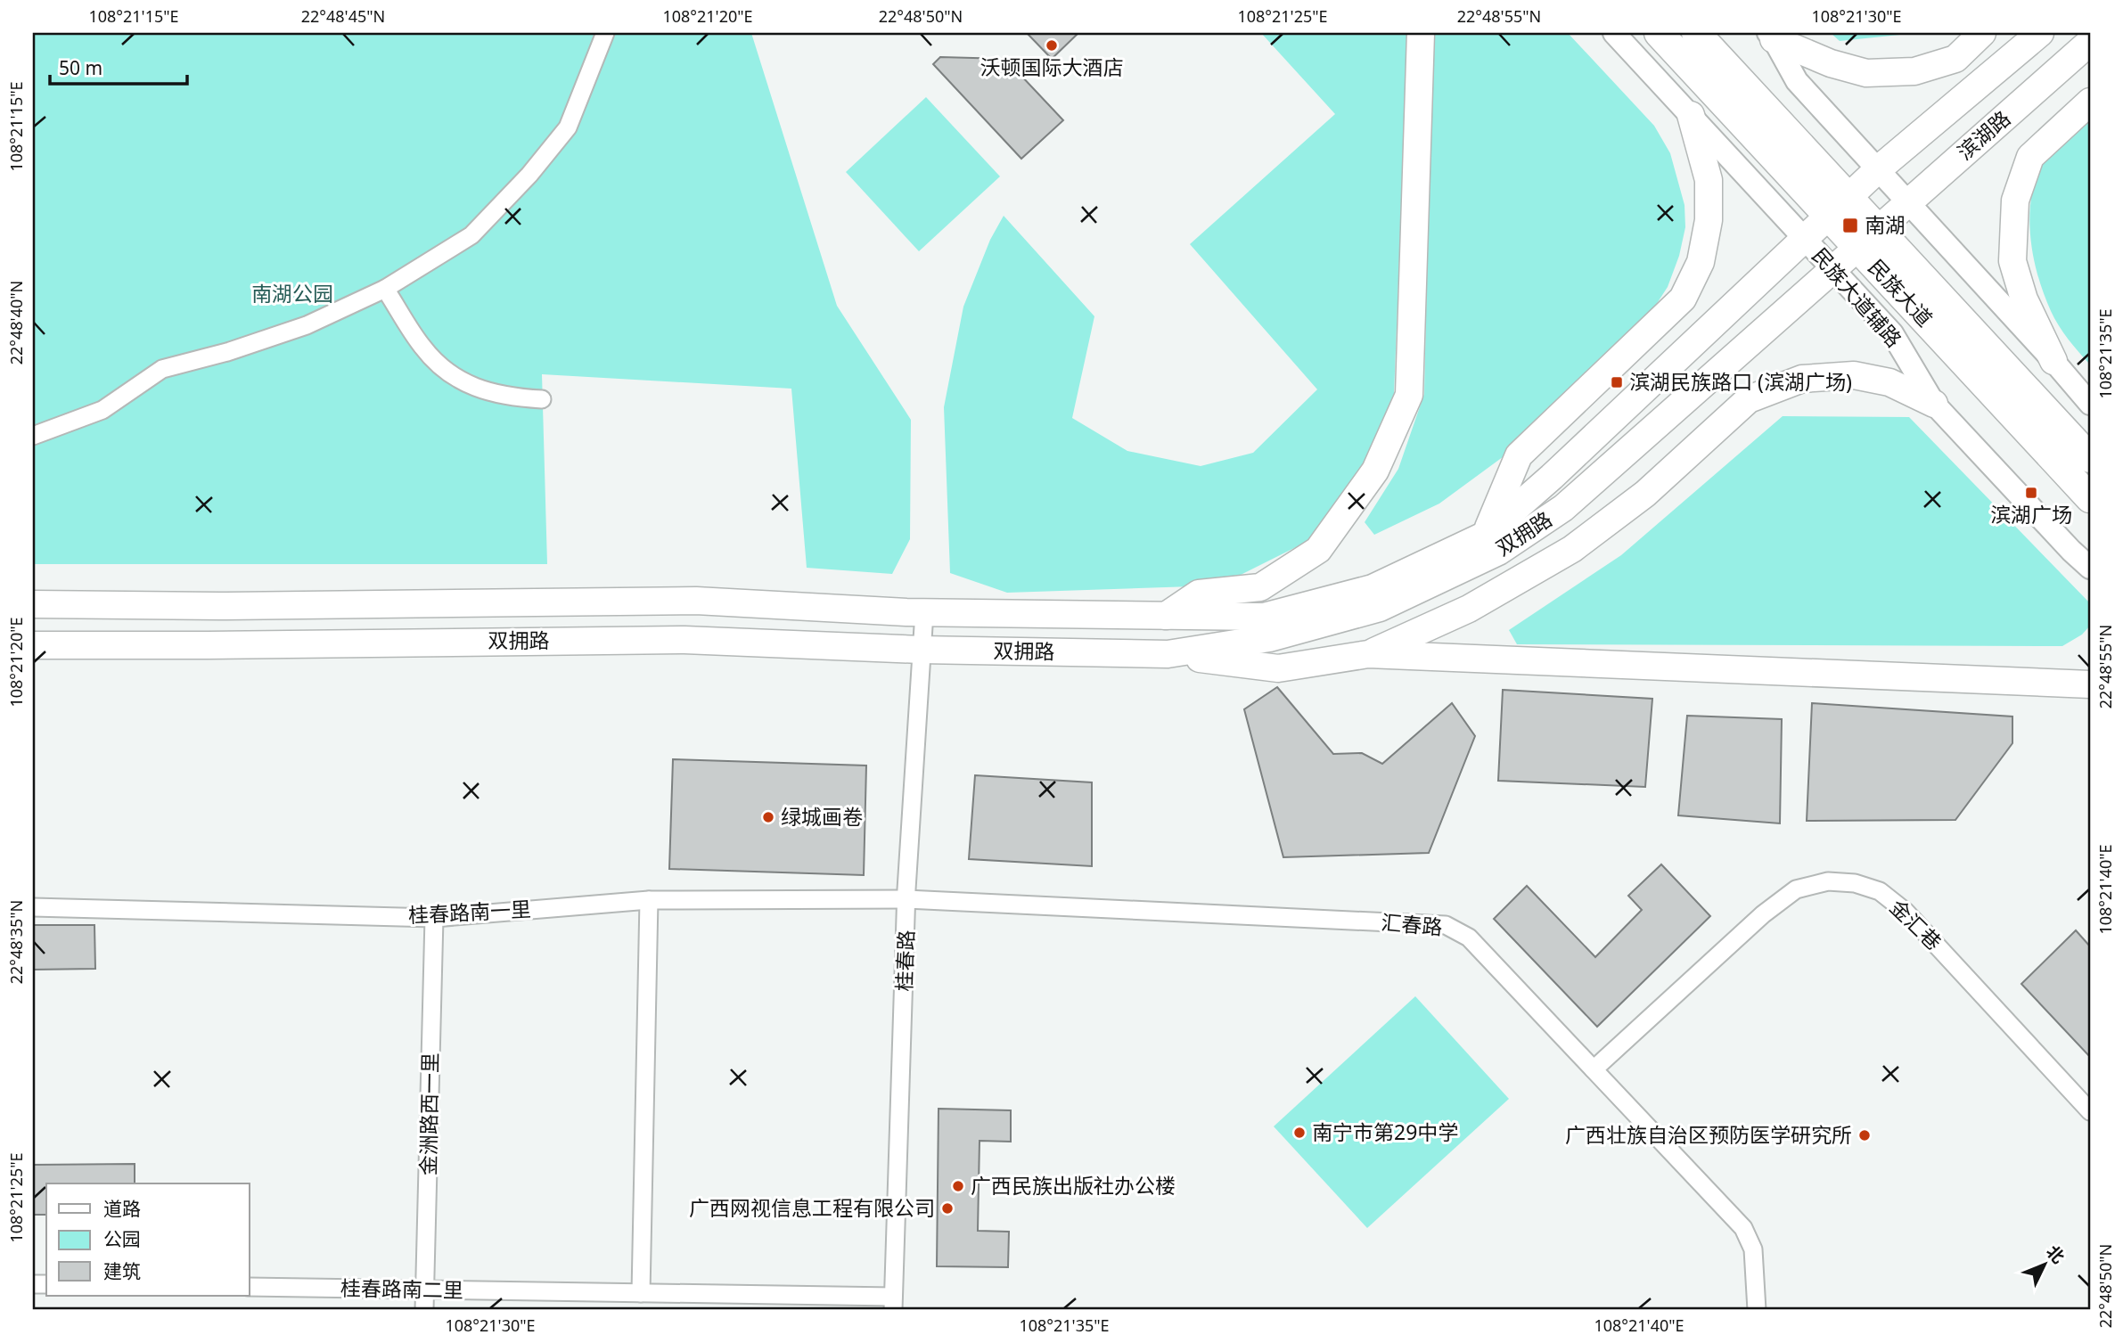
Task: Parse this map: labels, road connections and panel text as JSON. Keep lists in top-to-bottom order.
{
  "streets": {
    "highway": ["民族大道"],
    "main road": ["滨湖路", "双拥路"],
    "street": [
      "民族大道辅路",
      "桂春路南一里",
      "汇春路",
      "金汇巷",
      "桂春路",
      "金洲路西一里",
      "桂春路南二里"
    ]
  },
  "crossings": [
    ["滨湖路", "民族大道"],
    ["滨湖路", "双拥路"],
    ["民族大道", "双拥路"],
    ["民族大道辅路", "双拥路"],
    ["双拥路", "桂春路"],
    ["桂春路南一里", "汇春路"],
    ["桂春路南一里", "桂春路"],
    ["桂春路南一里", "金洲路西一里"],
    ["汇春路", "金汇巷"],
    ["汇春路", "桂春路"],
    ["桂春路", "桂春路南二里"],
    ["金洲路西一里", "桂春路南二里"]
  ],
  "parks": ["南湖公园"],
  "places": {
    "other": [
      "沃顿国际大酒店",
      "绿城画卷",
      "南宁市第29中学",
      "广西壮族自治区预防医学研究所",
      "广西民族出版社办公楼",
      "广西网视信息工程有限公司"
    ],
    "transit": ["南湖", "滨湖民族路口 (滨湖广场)", "滨湖广场"]
  },
  "legend": ["道路", "公园", "建筑"],
  "scale_bar": "50 m",
  "north": "top right",
  "coordinates": [
    "108°21'15\"E",
    "22°48'45\"N",
    "108°21'20\"E",
    "22°48'50\"N",
    "108°21'25\"E",
    "22°48'55\"N",
    "108°21'30\"E",
    "22°48'40\"N",
    "108°21'35\"E",
    "108°21'40\"E",
    "22°48'35\"N"
  ]
}
